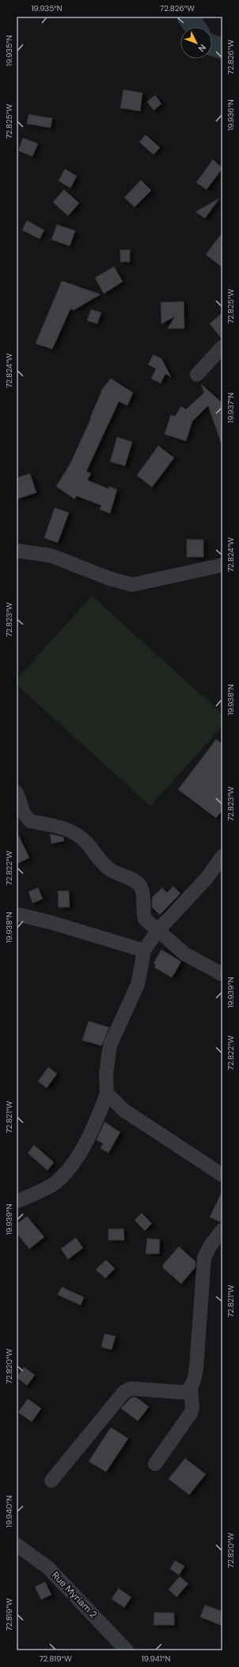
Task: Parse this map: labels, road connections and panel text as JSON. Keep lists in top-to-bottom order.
{
  "streets": {
    "street": ["Rue Myriam 2"]
  },
  "north": "bottom right",
  "coordinates": [
    "19.935°N",
    "72.826°W",
    "19.936°N",
    "72.825°W",
    "72.824°W",
    "19.937°N",
    "72.823°W",
    "19.938°N",
    "72.822°W",
    "19.939°N",
    "72.821°W",
    "72.820°W",
    "19.940°N",
    "72.819°W",
    "19.941°N"
  ]
}
